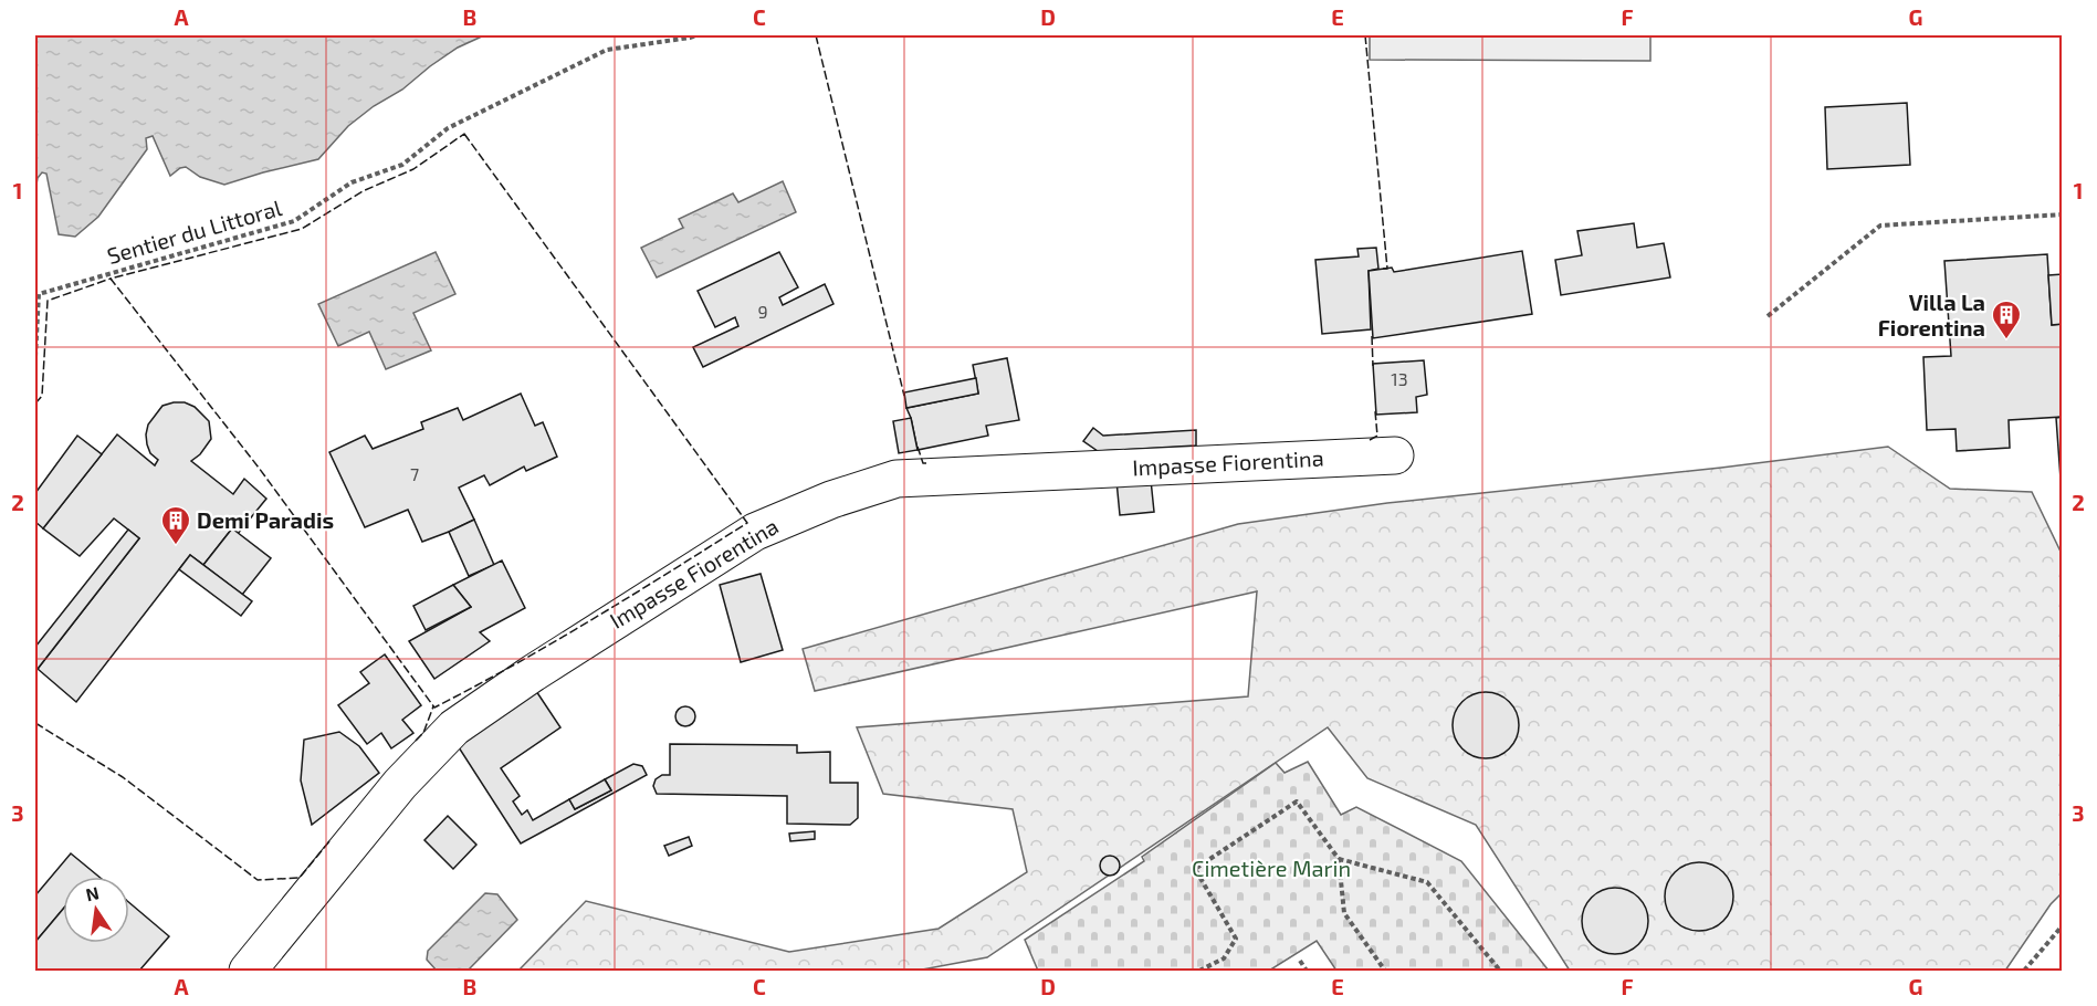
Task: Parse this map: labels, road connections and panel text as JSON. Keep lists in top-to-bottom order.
{
  "streets": {
    "street": ["Impasse Fiorentina"],
    "path": ["Sentier du Littoral"]
  },
  "parks": ["Cimetière Marin"],
  "places": {
    "building": ["Villa La Fiorentina", "Demi Paradis"]
  },
  "house_numbers": ["9", "13", "7"],
  "north": "top",
  "grid": {
    "columns": [
      "A",
      "B",
      "C",
      "D",
      "E",
      "F",
      "G"
    ],
    "rows": ["1", "2", "3"]
  }
}
